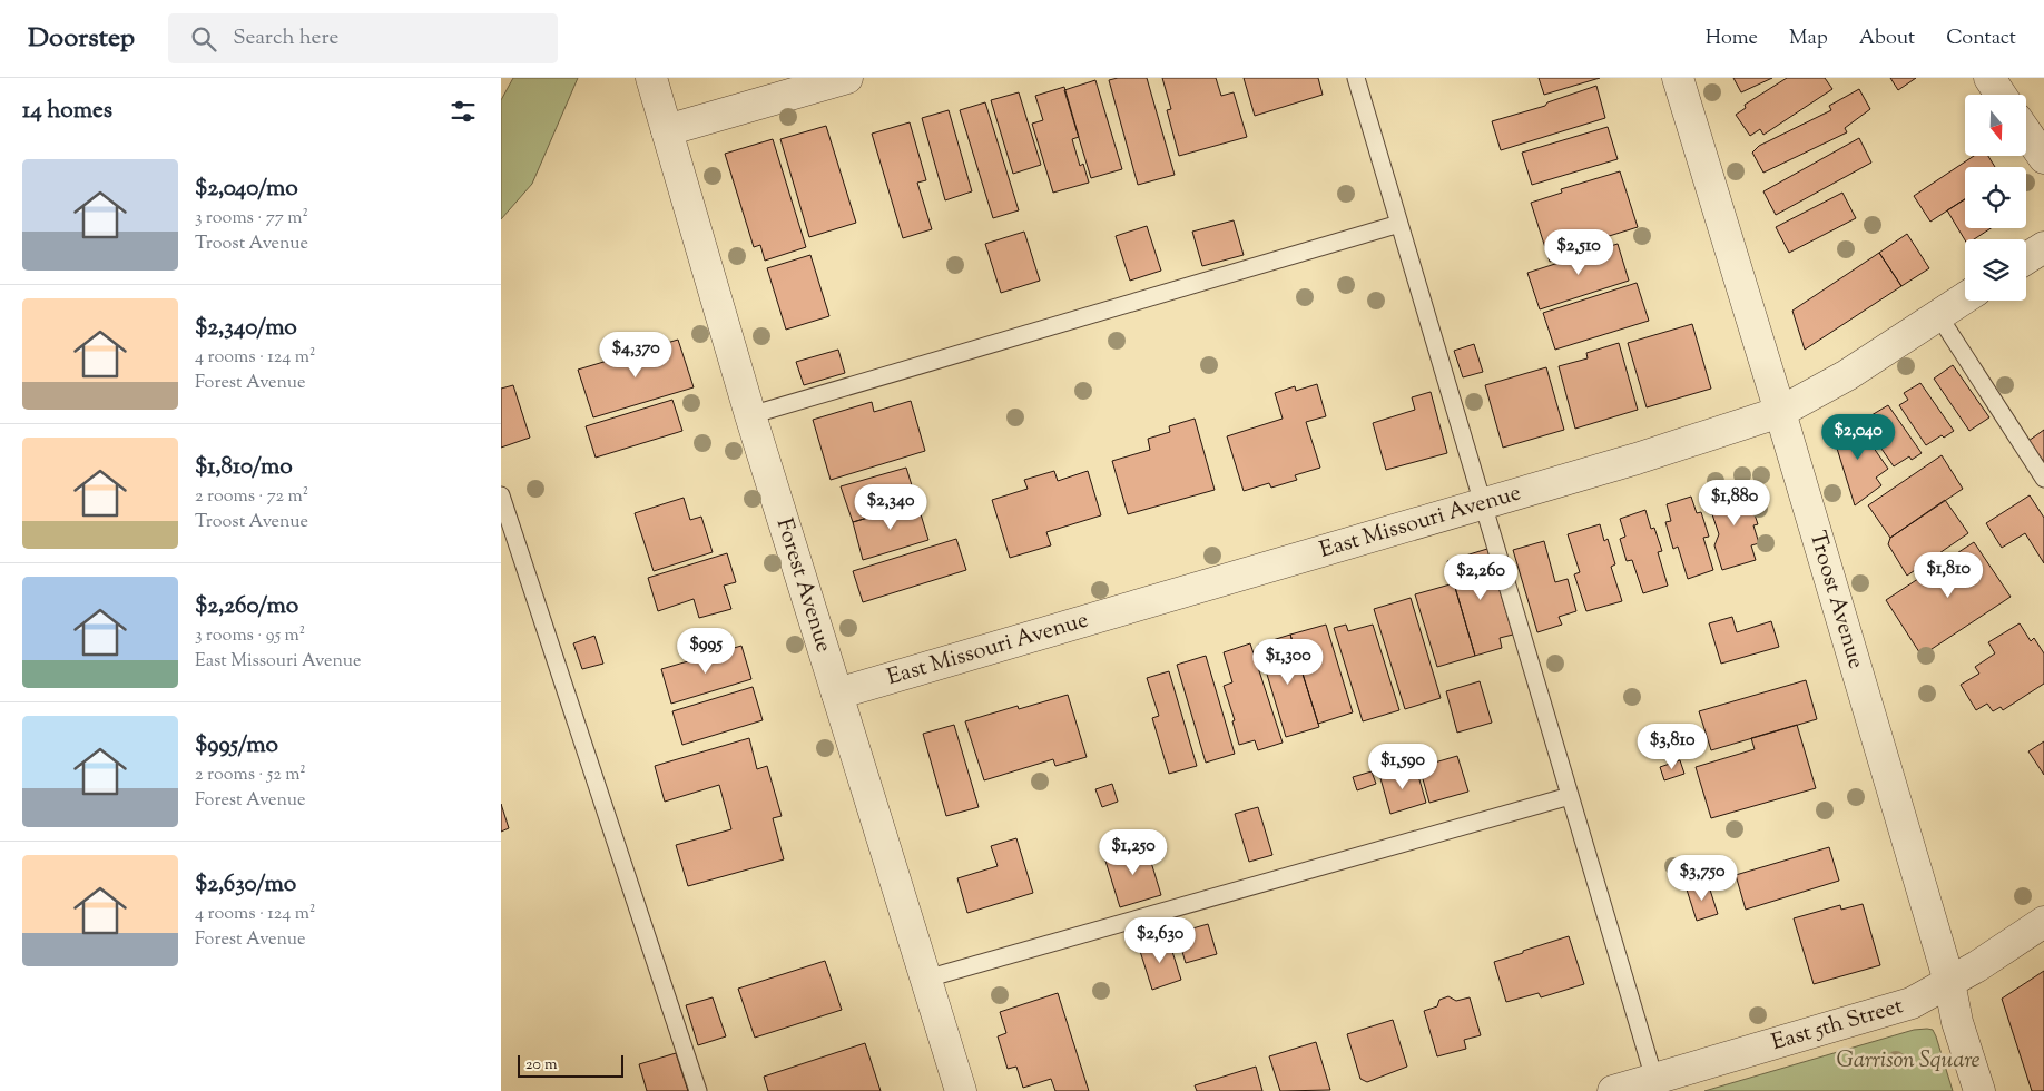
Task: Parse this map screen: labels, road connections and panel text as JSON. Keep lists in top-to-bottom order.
{
  "streets": {
    "street": [
      "East Missouri Avenue",
      "Forest Avenue",
      "Troost Avenue",
      "East 5th Street"
    ]
  },
  "crossings": [
    ["East Missouri Avenue", "Forest Avenue"],
    ["East Missouri Avenue", "Troost Avenue"],
    ["Troost Avenue", "East 5th Street"]
  ],
  "parks": ["Garrison Square"],
  "scale_bar": "20 m",
  "north": "bottom",
  "page": {
    "header": "Doorstep",
    "search": "Search here",
    "nav": [
      "Home",
      "Map",
      "About",
      "Contact"
    ],
    "heading": "14 homes",
    "list": [
      {
        "name": "$2,040/mo",
        "note": "3 rooms · 77 m² · Troost Avenue"
      },
      {
        "name": "$2,340/mo",
        "note": "4 rooms · 124 m² · Forest Avenue"
      },
      {
        "name": "$1,810/mo",
        "note": "2 rooms · 72 m² · Troost Avenue"
      },
      {
        "name": "$2,260/mo",
        "note": "3 rooms · 95 m² · East Missouri Avenue"
      },
      {
        "name": "$995/mo",
        "note": "2 rooms · 52 m² · Forest Avenue"
      },
      {
        "name": "$2,630/mo",
        "note": "4 rooms · 124 m² · Forest Avenue"
      }
    ],
    "price": [
      "$2,510",
      "$4,370",
      "$2,040",
      "$1,880",
      "$2,340",
      "$1,810",
      "$2,260",
      "$995",
      "$1,300",
      "$3,810",
      "$1,590",
      "$1,250",
      "$3,750",
      "$2,630"
    ],
    "scale": "20 m"
  }
}
